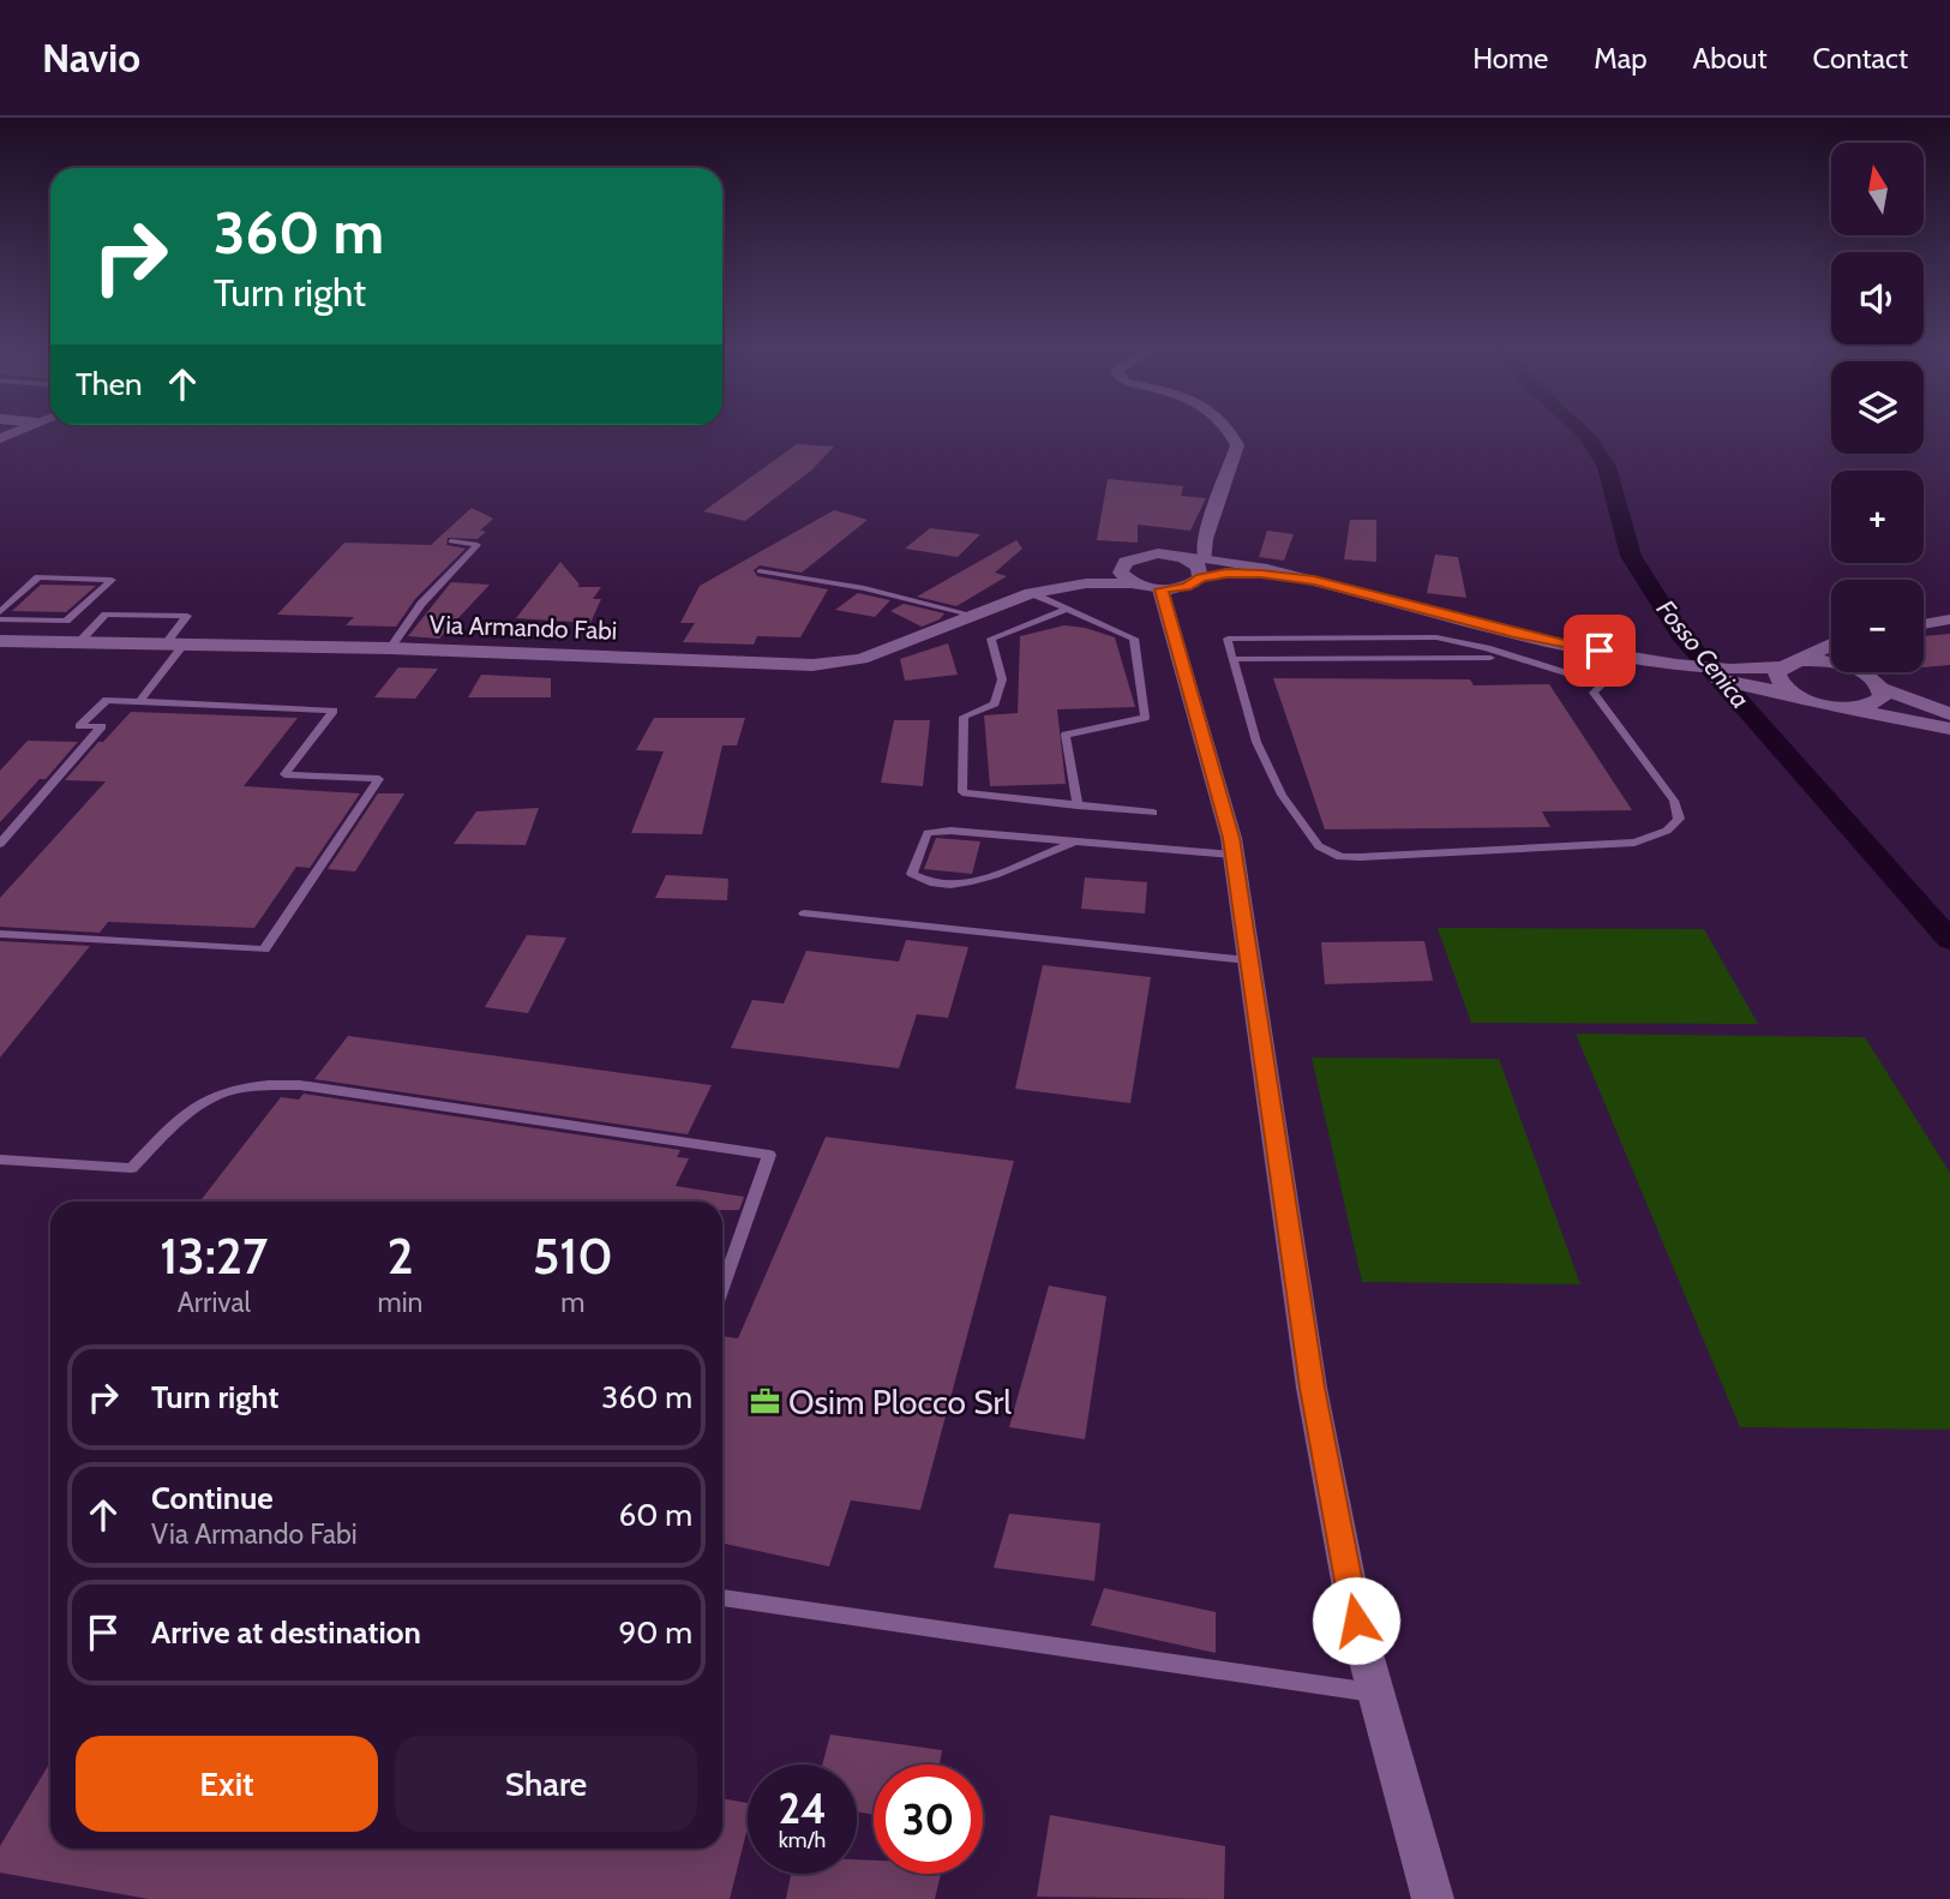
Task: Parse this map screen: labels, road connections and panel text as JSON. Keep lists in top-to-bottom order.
{
  "streets": {
    "street": ["Via Armando Fabi"]
  },
  "water": ["Fosso Cenica"],
  "places": {
    "office": ["Osim Plocco Srl"]
  },
  "north": "top",
  "page": {
    "header": "Navio",
    "nav": [
      "Home",
      "Map",
      "About",
      "Contact"
    ],
    "map_buttons": ["+", "−"],
    "turn": ["360 m", "Turn right"],
    "then": "Then",
    "eta": [
      "13:27",
      "Arrival",
      "2",
      "min",
      "510",
      "m"
    ],
    "list": [
      {
        "name": "Turn right",
        "value": "360 m"
      },
      {
        "name": "Continue",
        "note": "Via Armando Fabi",
        "value": "60 m"
      },
      {
        "name": "Arrive at destination",
        "value": "90 m"
      }
    ],
    "buttons": ["Exit", "Share"],
    "speed": "24 km/h",
    "limit": "30"
  }
}
